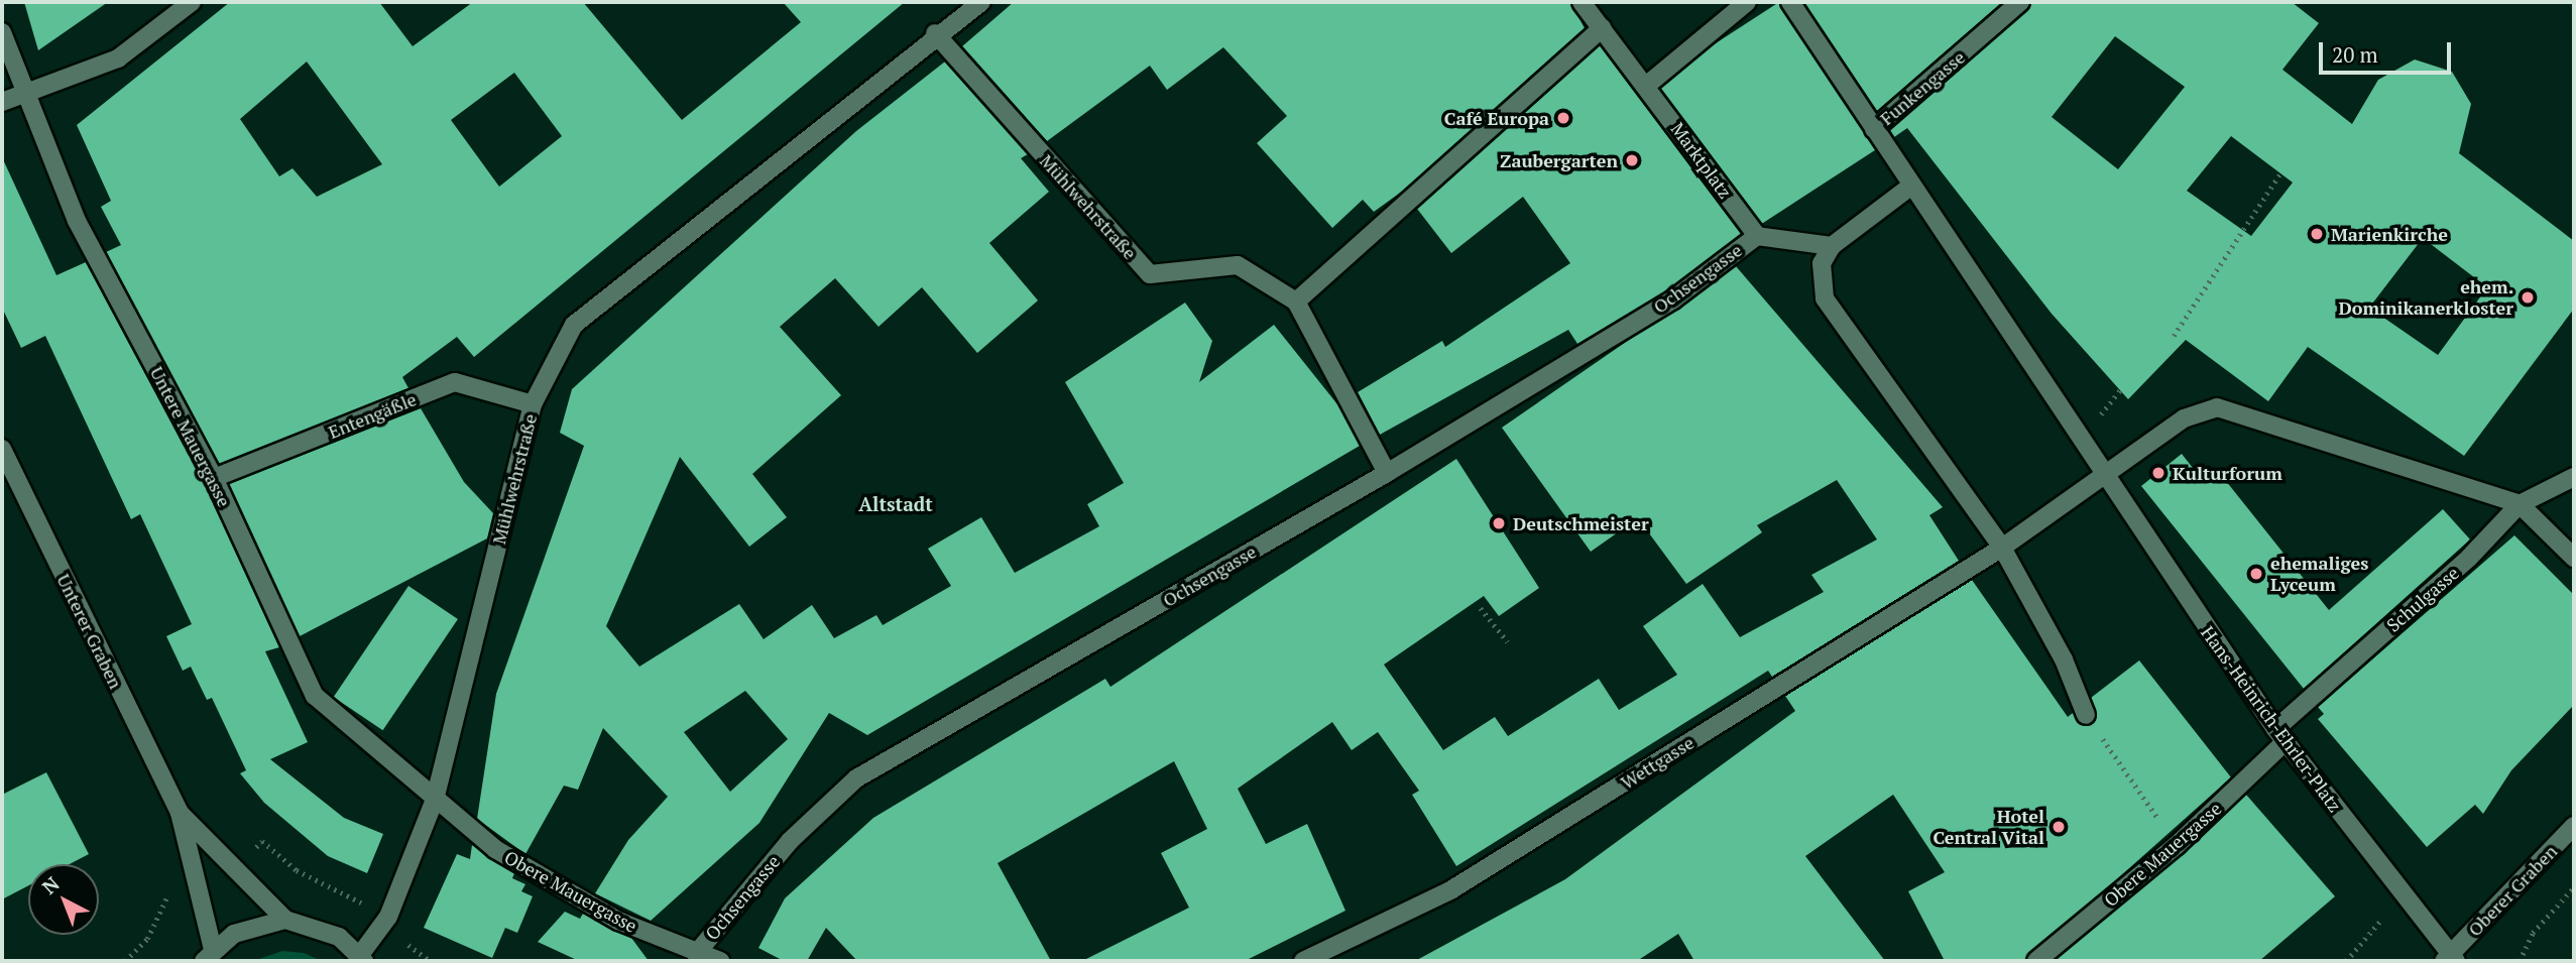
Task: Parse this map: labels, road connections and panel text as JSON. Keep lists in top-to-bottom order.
{
  "streets": {
    "street": [
      "Funkengasse",
      "Marktplatz",
      "Mühlwehrstraße",
      "Ochsengasse",
      "Entengäßle",
      "Untere Mauergasse",
      "Schulgasse",
      "Unterer Graben",
      "Hans-Heinrich-Ehrler-Platz",
      "Wettgasse",
      "Obere Mauergasse",
      "Oberer Graben"
    ]
  },
  "crossings": [
    ["Funkengasse", "Hans-Heinrich-Ehrler-Platz"],
    ["Marktplatz", "Ochsengasse"],
    ["Mühlwehrstraße", "Ochsengasse"],
    ["Mühlwehrstraße", "Entengäßle"],
    ["Mühlwehrstraße", "Untere Mauergasse"],
    ["Mühlwehrstraße", "Obere Mauergasse"],
    ["Ochsengasse", "Obere Mauergasse"],
    ["Entengäßle", "Untere Mauergasse"],
    ["Untere Mauergasse", "Obere Mauergasse"],
    ["Schulgasse", "Hans-Heinrich-Ehrler-Platz"],
    ["Schulgasse", "Obere Mauergasse"],
    ["Hans-Heinrich-Ehrler-Platz", "Obere Mauergasse"],
    ["Hans-Heinrich-Ehrler-Platz", "Oberer Graben"]
  ],
  "districts": ["Altstadt"],
  "places": [
    "Café Europa",
    "Zaubergarten",
    "Marienkirche",
    "ehem. Dominikanerkloster",
    "Kulturforum",
    "Deutschmeister",
    "ehemaliges Lyceum",
    "Hotel Central Vital"
  ],
  "scale_bar": "20 m",
  "north": "top left"
}
